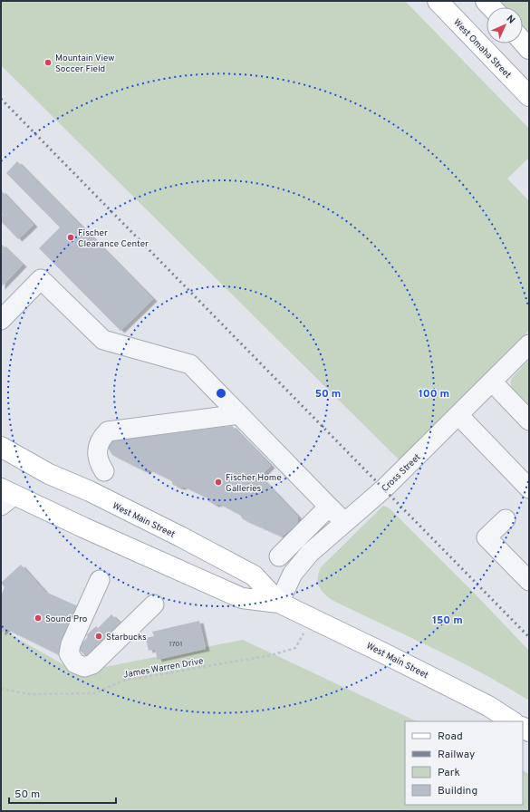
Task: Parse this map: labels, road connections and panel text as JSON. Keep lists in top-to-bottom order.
{
  "streets": {
    "main road": ["West Omaha Street", "West Main Street"],
    "street": ["Cross Street"],
    "path": ["James Warren Drive"]
  },
  "crossings": [
    ["Cross Street", "West Main Street"],
    ["West Main Street", "James Warren Drive"]
  ],
  "places": [
    "Mountain View Soccer Field",
    "Fischer Clearance Center",
    "Fischer Home Galleries",
    "Sound Pro",
    "Starbucks"
  ],
  "house_numbers": ["1701"],
  "legend": [
    "Road",
    "Railway",
    "Park",
    "Building"
  ],
  "scale_bar": "50 m",
  "north": "top right",
  "rings": ["50 m", "100 m", "150 m"]
}
